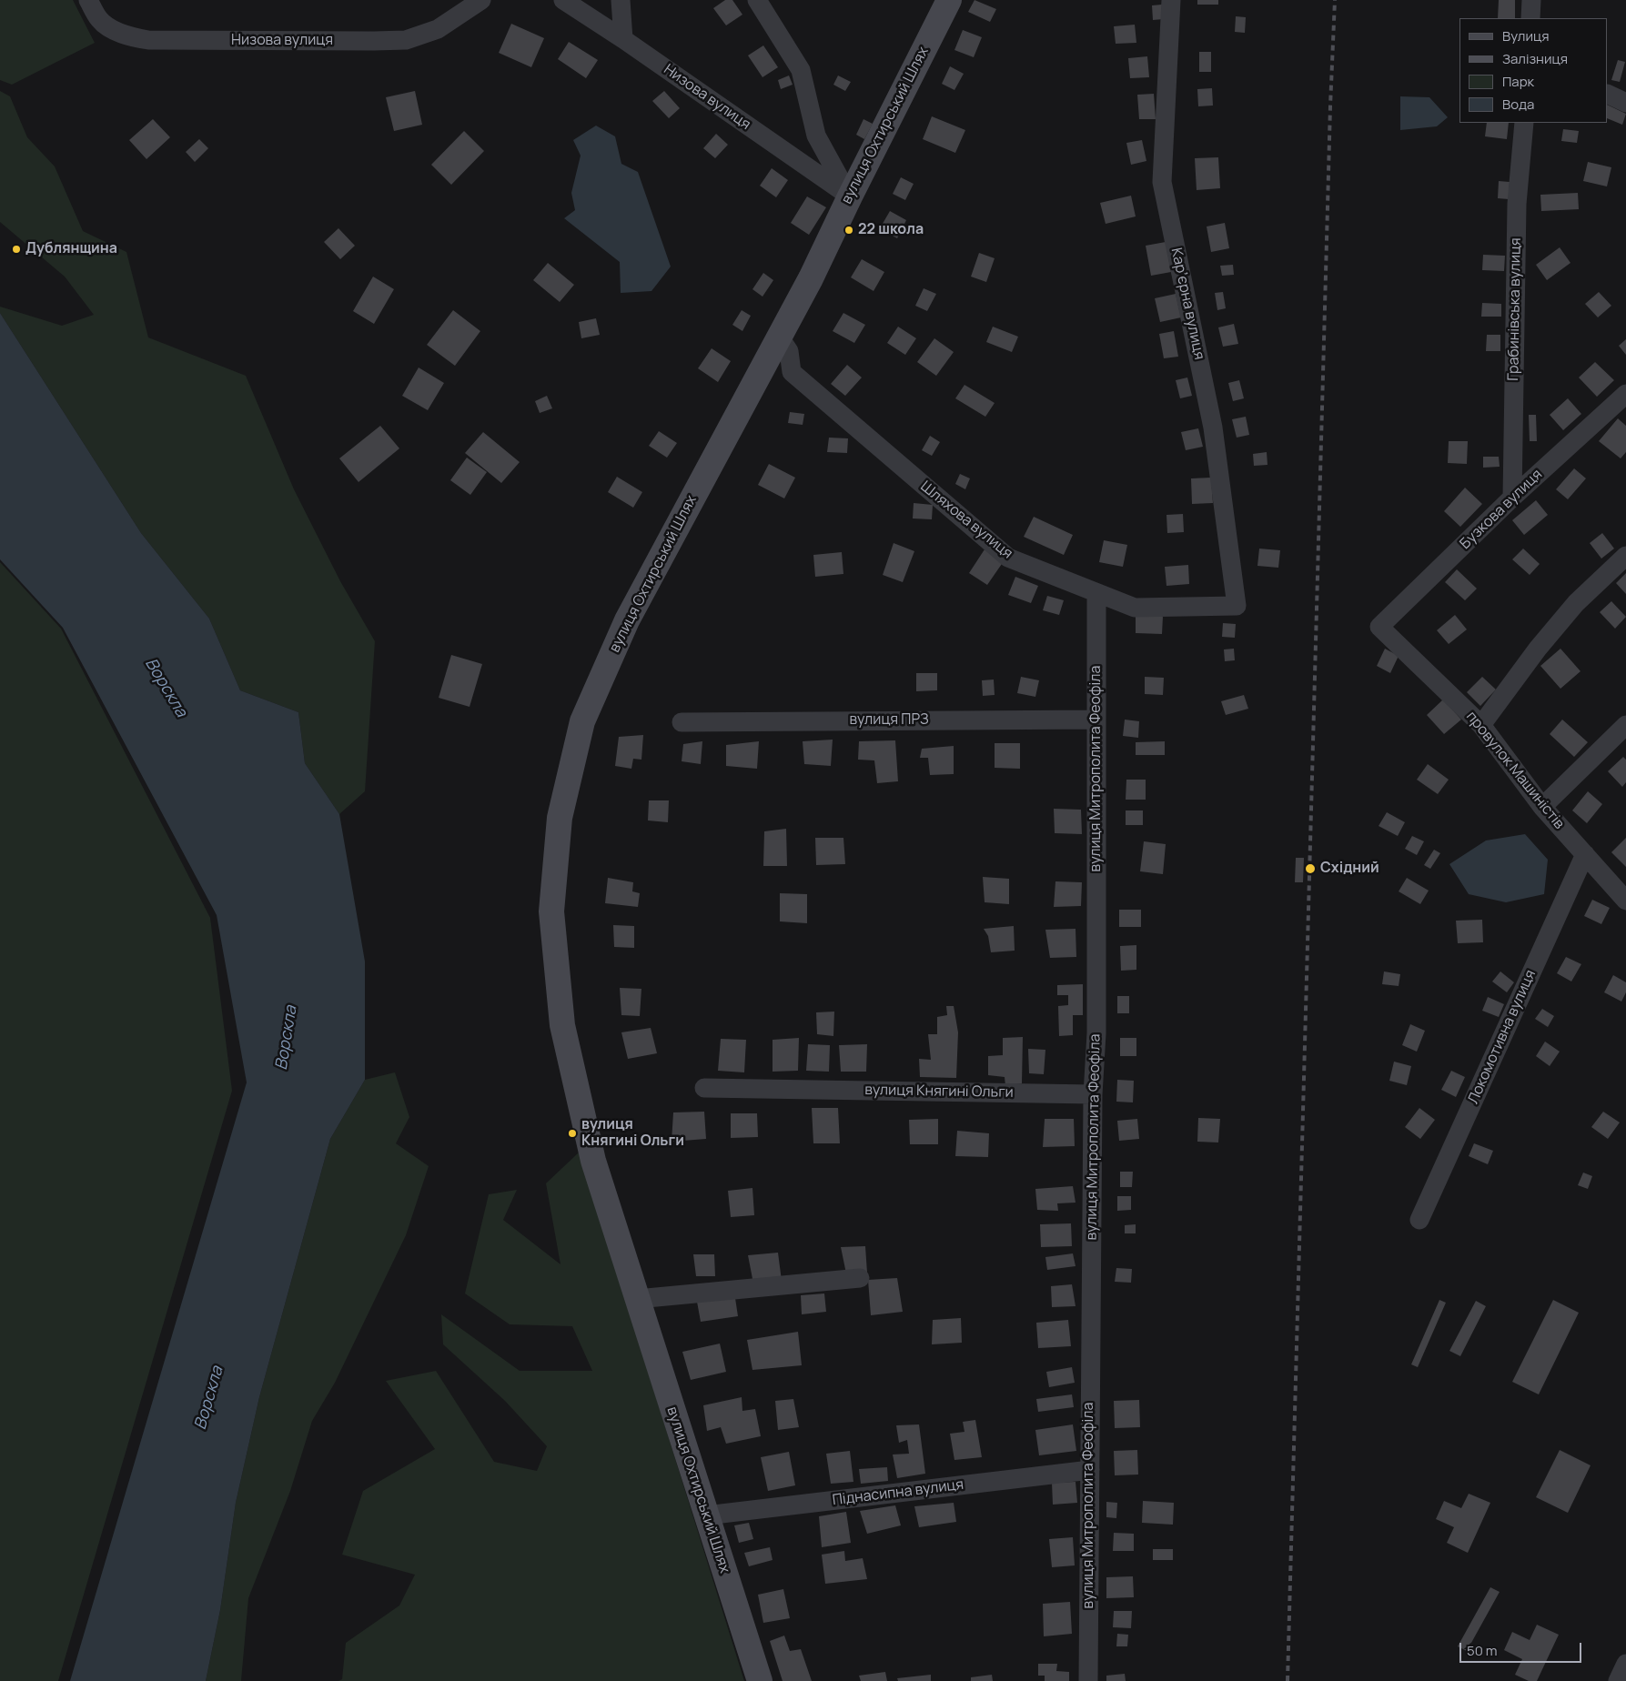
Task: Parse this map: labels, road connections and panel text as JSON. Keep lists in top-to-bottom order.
{
  "streets": {
    "main road": ["вулиця Охтирський Шлях"],
    "street": [
      "Низова вулиця",
      "Карʼєрна вулиця",
      "Грабинівська вулиця",
      "Бузкова вулиця",
      "Шляхова вулиця",
      "вулиця ПРЗ",
      "вулиця Митрополита Феофіла",
      "провулок Машиністів",
      "Локомотивна вулиця",
      "вулиця Княгині Ольги",
      "Піднасипна вулиця"
    ]
  },
  "crossings": [
    ["Низова вулиця", "вулиця Охтирський Шлях"],
    ["вулиця Охтирський Шлях", "Шляхова вулиця"],
    ["вулиця Охтирський Шлях", "Піднасипна вулиця"],
    ["Карʼєрна вулиця", "Шляхова вулиця"],
    ["Грабинівська вулиця", "Бузкова вулиця"],
    ["Бузкова вулиця", "провулок Машиністів"],
    ["Шляхова вулиця", "вулиця Митрополита Феофіла"],
    ["вулиця ПРЗ", "вулиця Митрополита Феофіла"],
    ["вулиця Митрополита Феофіла", "вулиця Княгині Ольги"],
    ["вулиця Митрополита Феофіла", "Піднасипна вулиця"],
    ["провулок Машиністів", "Локомотивна вулиця"]
  ],
  "water": ["Ворскла"],
  "places": [
    "22 школа",
    "Дублянщина",
    "Східний",
    "вулиця Княгині Ольги"
  ],
  "legend": [
    "Вулиця",
    "Залізниця",
    "Парк",
    "Вода"
  ],
  "scale_bar": "50 m"
}
